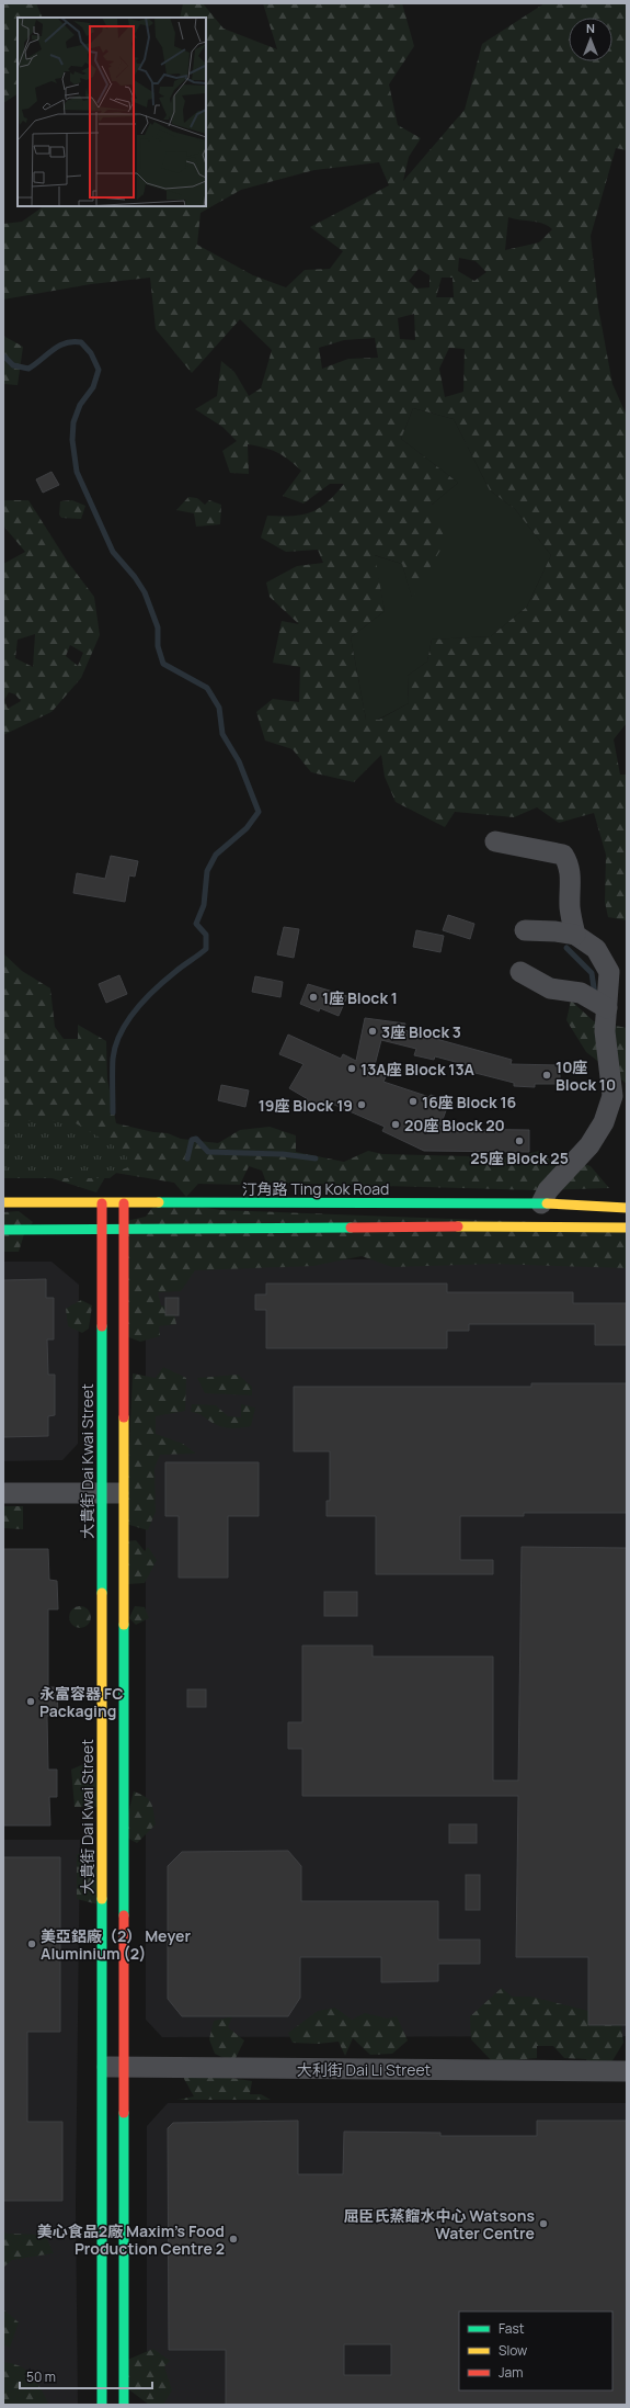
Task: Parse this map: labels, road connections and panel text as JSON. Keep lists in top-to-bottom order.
{
  "streets": {
    "street": ["汀角路 Ting Kok Road", "大貴街 Dai Kwai Street", "大利街 Dai Li Street"]
  },
  "crossings": [
    ["汀角路 Ting Kok Road", "大貴街 Dai Kwai Street"],
    ["大貴街 Dai Kwai Street", "大利街 Dai Li Street"]
  ],
  "places": [
    "1座 Block 1",
    "3座 Block 3",
    "13A座 Block 13A",
    "10座 Block 10",
    "16座 Block 16",
    "19座 Block 19",
    "20座 Block 20",
    "25座 Block 25",
    "永富容器 FC Packaging",
    "美亞鋁廠（2） Meyer Aluminium (2)",
    "屈臣氏蒸餾水中心 Watsons Water Centre",
    "美心食品2廠 Maxim's Food Production Centre 2"
  ],
  "legend": ["Fast", "Slow", "Jam"],
  "scale_bar": "50 m",
  "north": "top"
}
